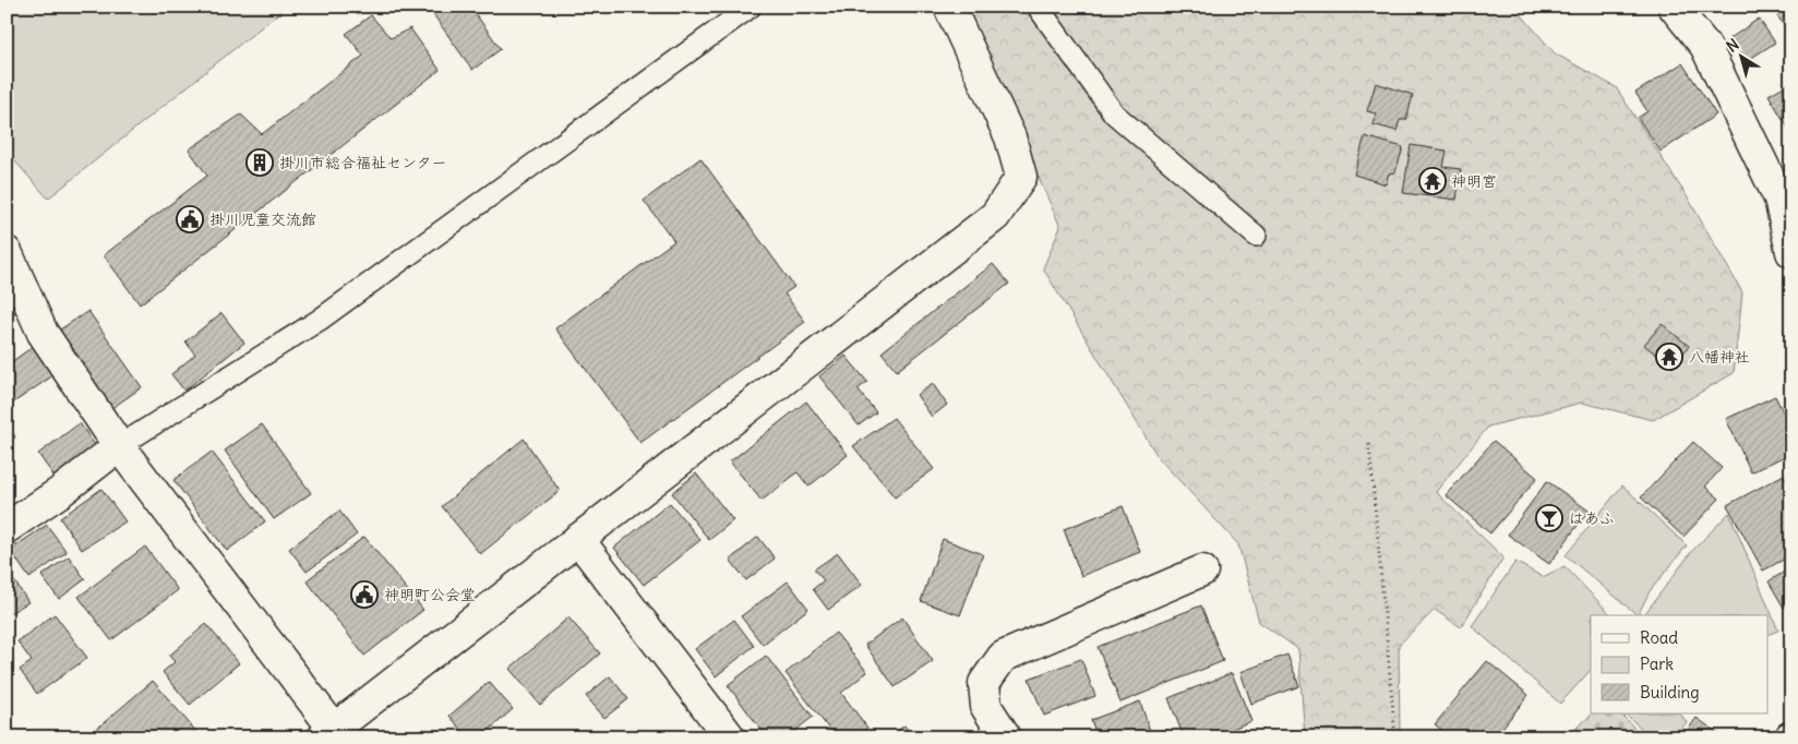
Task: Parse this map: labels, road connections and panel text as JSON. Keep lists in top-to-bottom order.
{
  "places": {
    "building": ["掛川市総合福祉センター"],
    "temple": ["神明宮", "八幡神社"],
    "public building": ["掛川児童交流館", "神明町公会堂"],
    "bar": ["はあふ"]
  },
  "legend": ["Road", "Park", "Building"],
  "north": "top left"
}
